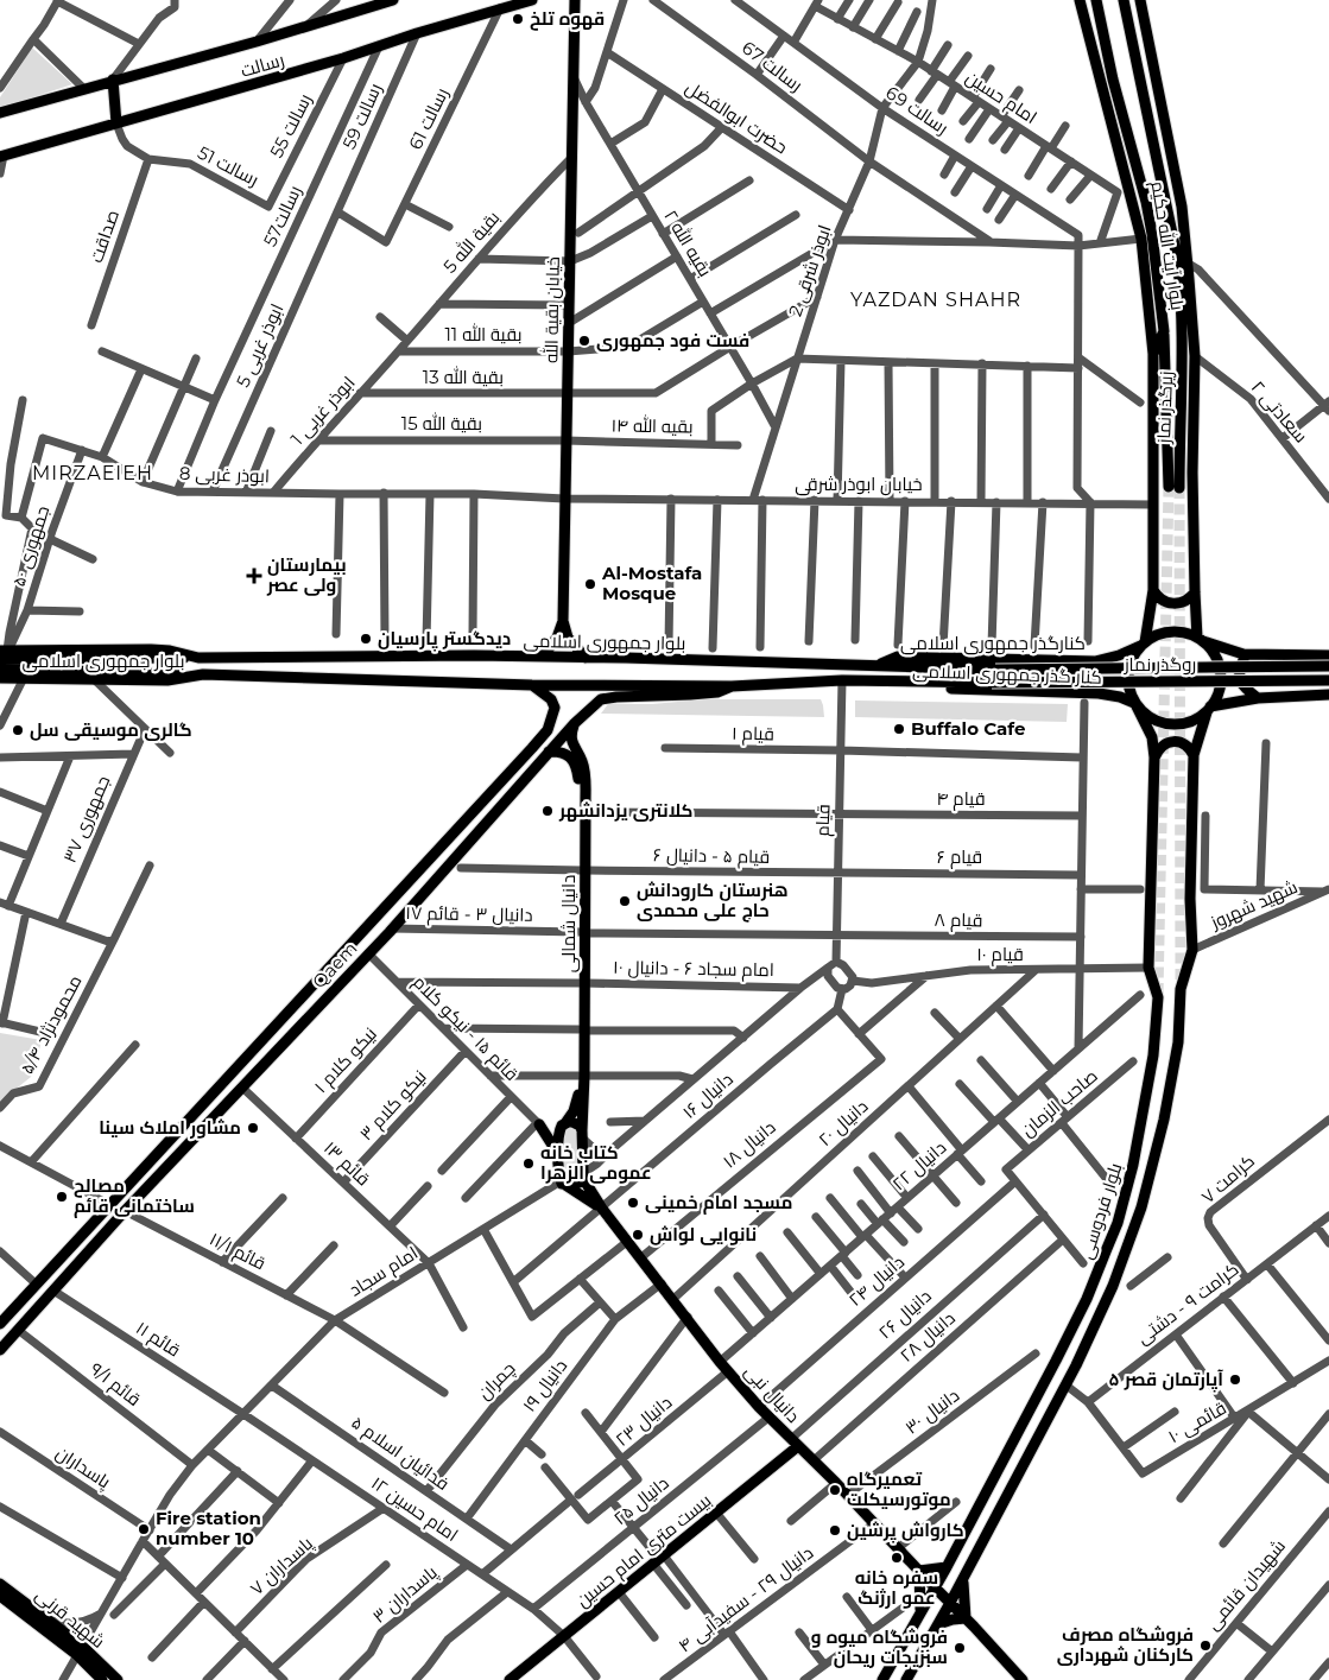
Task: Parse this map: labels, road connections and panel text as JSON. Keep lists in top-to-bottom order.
{
  "streets": {
    "main road": [
      "رسالت",
      "بلوار آیت الله حکیم",
      "خیابان بقیة الله",
      "زیرگذر نماز",
      "بلوار جمهوری اسلامی",
      "کنارگذر جمهوری اسلامی",
      "روگذر نماز",
      "کنار گذر جمهوری اسلامی",
      "دانیال شمالی",
      "Qaem",
      "بلوار فردوسی",
      "دانیال نبی",
      "بیست متری امام حسین",
      "شهید قرنی"
    ],
    "street": [
      "رسالت 67",
      "امام حسین",
      "رسالت 69",
      "رسالت 59",
      "حضرت ابوالفضل",
      "رسالت 61",
      "رسالت 55",
      "رسالت 51",
      "رسالت57",
      "صداقت",
      "بقیة الله 5",
      "بقیه الله ۲",
      "ابوذر شرقی 2",
      "بقیة الله 11",
      "ابوذر غربی 5",
      "بقیة الله 13",
      "ابوذر غربی 1",
      "سعادتی ۲",
      "بقیة الله 15",
      "بقیه الله ۱۴",
      "ابوذر غربی 8",
      "خیابان ابوذر شرقی",
      "جمهوری ۵۰",
      "قیام ۱",
      "قیام ۴",
      "جمهوری ۳۷",
      "قیام",
      "قیام ۵ - دانیال ۶",
      "قیام ۶",
      "شهید شهروز",
      "دانیال ۳ - قائم ۱۷",
      "قیام ۸",
      "قیام ۱۰",
      "امام سجاد ۶ - دانیال ۱۰",
      "محمودنژاد ۵/۴",
      "قائم ۱۵ - نیکو کلام",
      "نیکو کلام ۱",
      "دانیال ۱۶",
      "صاحب الزمان",
      "نیکو کلام ۳",
      "دانیال ۲۰",
      "دانیال ۱۸",
      "قائم ۱۳",
      "دانیال ۲۲",
      "کرامت ۷",
      "قائم ۱۱/۱",
      "امام سجاد",
      "دانیال ۲۴",
      "کرامت ۹ - دشتی",
      "دانیال ۲۶",
      "دانیال ۲۸",
      "قائم ۱۱",
      "چمران",
      "قائم ۹/۱",
      "دانیال ۱۹",
      "دانیال ۳۰",
      "دانیال ۲۳",
      "قائمی ۱۰",
      "فدائیان اسلام ۵",
      "پاسداران",
      "دانیال ۲۵",
      "امام حسین ۱۲",
      "پاسداران ۷",
      "شهیدان قائمی",
      "پاسداران ۳",
      "دانیال ۲۹ - سفیدآبی ۴"
    ]
  },
  "crossings": [
    ["رسالت", "رسالت 59"],
    ["رسالت", "رسالت 61"],
    ["رسالت", "رسالت 55"],
    ["رسالت", "رسالت 51"],
    ["رسالت", "رسالت57"],
    ["رسالت 67", "ابوذر شرقی 2"],
    ["امام حسین", "ابوذر شرقی 2"],
    ["رسالت 69", "ابوذر شرقی 2"],
    ["رسالت 59", "رسالت 61"],
    ["رسالت 59", "ابوذر غربی 5"],
    ["حضرت ابوالفضل", "ابوذر شرقی 2"],
    ["رسالت 61", "ابوذر غربی 5"],
    ["رسالت 55", "رسالت 51"],
    ["رسالت 51", "صداقت"],
    ["رسالت57", "ابوذر غربی 8"],
    ["بقیة الله 5", "خیابان بقیة الله"],
    ["بقیة الله 5", "بقیة الله 11"],
    ["بقیة الله 5", "ابوذر غربی 1"],
    ["بقیه الله ۲", "ابوذر شرقی 2"],
    ["بقیه الله ۲", "خیابان بقیة الله"],
    ["بقیه الله ۲", "بقیة الله 11"],
    ["بقیه الله ۲", "بقیة الله 13"],
    ["بلوار آیت الله حکیم", "زیرگذر نماز"],
    ["بلوار آیت الله حکیم", "خیابان ابوذر شرقی"],
    ["بلوار آیت الله حکیم", "کنارگذر جمهوری اسلامی"],
    ["بلوار آیت الله حکیم", "کنار گذر جمهوری اسلامی"],
    ["بلوار آیت الله حکیم", "بلوار فردوسی"],
    ["ابوذر شرقی 2", "بقیة الله 13"],
    ["ابوذر شرقی 2", "خیابان ابوذر شرقی"],
    ["خیابان بقیة الله", "بقیة الله 11"],
    ["خیابان بقیة الله", "بقیة الله 13"],
    ["خیابان بقیة الله", "بقیة الله 15"],
    ["خیابان بقیة الله", "بقیه الله ۱۴"],
    ["خیابان بقیة الله", "ابوذر غربی 8"],
    ["خیابان بقیة الله", "خیابان ابوذر شرقی"],
    ["خیابان بقیة الله", "بلوار جمهوری اسلامی"],
    ["بقیة الله 11", "ابوذر غربی 1"],
    ["ابوذر غربی 5", "ابوذر غربی 8"],
    ["بقیة الله 13", "ابوذر غربی 1"],
    ["ابوذر غربی 1", "بقیة الله 15"],
    ["ابوذر غربی 1", "ابوذر غربی 8"],
    ["بقیة الله 15", "بقیه الله ۱۴"],
    ["ابوذر غربی 8", "خیابان ابوذر شرقی"],
    ["ابوذر غربی 8", "جمهوری ۵۰"],
    ["جمهوری ۵۰", "بلوار جمهوری اسلامی"],
    ["بلوار جمهوری اسلامی", "کنارگذر جمهوری اسلامی"],
    ["بلوار جمهوری اسلامی", "روگذر نماز"],
    ["بلوار جمهوری اسلامی", "کنار گذر جمهوری اسلامی"],
    ["بلوار جمهوری اسلامی", "قیام"],
    ["بلوار جمهوری اسلامی", "Qaem"],
    ["کنارگذر جمهوری اسلامی", "کنار گذر جمهوری اسلامی"],
    ["کنارگذر جمهوری اسلامی", "بلوار فردوسی"],
    ["کنار گذر جمهوری اسلامی", "بلوار فردوسی"],
    ["قیام ۱", "قیام"],
    ["قیام ۴", "قیام"],
    ["قیام ۴", "دانیال شمالی"],
    ["قیام", "قیام ۵ - دانیال ۶"],
    ["قیام", "قیام ۶"],
    ["قیام", "دانیال ۳ - قائم ۱۷"],
    ["قیام", "قیام ۸"],
    ["قیام", "قیام ۱۰"],
    ["قیام", "امام سجاد ۶ - دانیال ۱۰"],
    ["قیام ۵ - دانیال ۶", "قیام ۶"],
    ["قیام ۵ - دانیال ۶", "دانیال شمالی"],
    ["شهید شهروز", "بلوار فردوسی"],
    ["دانیال ۳ - قائم ۱۷", "قیام ۸"],
    ["دانیال ۳ - قائم ۱۷", "دانیال شمالی"],
    ["دانیال ۳ - قائم ۱۷", "Qaem"],
    ["دانیال شمالی", "Qaem"],
    ["دانیال شمالی", "امام سجاد ۶ - دانیال ۱۰"],
    ["دانیال شمالی", "امام سجاد"],
    ["دانیال شمالی", "دانیال نبی"],
    ["قیام ۱۰", "امام سجاد ۶ - دانیال ۱۰"],
    ["قیام ۱۰", "دانیال ۲۰"],
    ["قیام ۱۰", "بلوار فردوسی"],
    ["Qaem", "قائم ۱۵ - نیکو کلام"],
    ["Qaem", "قائم ۱۳"],
    ["Qaem", "قائم ۱۱/۱"],
    ["Qaem", "قائم ۱۱"],
    ["Qaem", "قائم ۹/۱"],
    ["امام سجاد ۶ - دانیال ۱۰", "قائم ۱۵ - نیکو کلام"],
    ["قائم ۱۵ - نیکو کلام", "نیکو کلام ۱"],
    ["قائم ۱۵ - نیکو کلام", "نیکو کلام ۳"],
    ["نیکو کلام ۱", "قائم ۱۳"],
    ["دانیال ۱۶", "دانیال نبی"],
    ["صاحب الزمان", "دانیال ۲۴"],
    ["نیکو کلام ۳", "قائم ۱۳"],
    ["دانیال ۲۰", "دانیال نبی"],
    ["دانیال ۱۸", "دانیال نبی"],
    ["قائم ۱۳", "امام سجاد"],
    ["دانیال ۲۲", "دانیال نبی"],
    ["کرامت ۷", "کرامت ۹ - دشتی"],
    ["بلوار فردوسی", "دانیال نبی"],
    ["قائم ۱۱/۱", "امام سجاد"],
    ["امام سجاد", "قائم ۱۱"],
    ["امام سجاد", "قائم ۹/۱"],
    ["امام سجاد", "دانیال نبی"],
    ["امام سجاد", "فدائیان اسلام ۵"],
    ["امام سجاد", "پاسداران"],
    ["امام سجاد", "امام حسین ۱۲"],
    ["امام سجاد", "شهید قرنی"],
    ["دانیال ۲۴", "دانیال نبی"],
    ["دانیال ۲۶", "دانیال نبی"],
    ["دانیال ۲۶", "بیست متری امام حسین"],
    ["دانیال ۲۸", "دانیال نبی"],
    ["قائم ۱۱", "امام حسین ۱۲"],
    ["چمران", "فدائیان اسلام ۵"],
    ["دانیال ۱۹", "دانیال نبی"],
    ["دانیال ۱۹", "فدائیان اسلام ۵"],
    ["دانیال نبی", "دانیال ۳۰"],
    ["دانیال نبی", "دانیال ۲۳"],
    ["دانیال نبی", "دانیال ۲۵"],
    ["دانیال نبی", "بیست متری امام حسین"],
    ["دانیال نبی", "دانیال ۲۹ - سفیدآبی ۴"],
    ["دانیال ۲۳", "فدائیان اسلام ۵"],
    ["دانیال ۲۳", "امام حسین ۱۲"],
    ["دانیال ۲۵", "امام حسین ۱۲"],
    ["امام حسین ۱۲", "بیست متری امام حسین"],
    ["امام حسین ۱۲", "پاسداران ۷"],
    ["امام حسین ۱۲", "پاسداران ۳"]
  ],
  "districts": ["YAZDAN SHAHR", "MIRZAEIEH"],
  "places": {
    "other": [
      "قهوه تلخ",
      "فست فود جمهوری",
      "Al-Mostafa Mosque",
      "دیدگستر پارسیان",
      "Buffalo Cafe",
      "گالری موسیقی سل",
      "کلانتری یزدانشهر",
      "هنرستان کارودانش حاج علی محمدی",
      "مشاور املاک سینا",
      "کتاب خانه عمومی الزهرا",
      "مصالح ساختمانی قائم",
      "مسجد امام خمینی",
      "نانوایی لواش",
      "آپارتمان قصر ۵",
      "تعمیرگاه موتورسیکلت",
      "Fire station number 10",
      "کارواش پرشین",
      "سفره خانه عمو ارژنگ",
      "فروشگاه مصرف کارکنان شهرداری",
      "فروشگاه میوه و سبزیجات ریحان"
    ],
    "health": ["بیمارستان ولی عصر"]
  }
}
